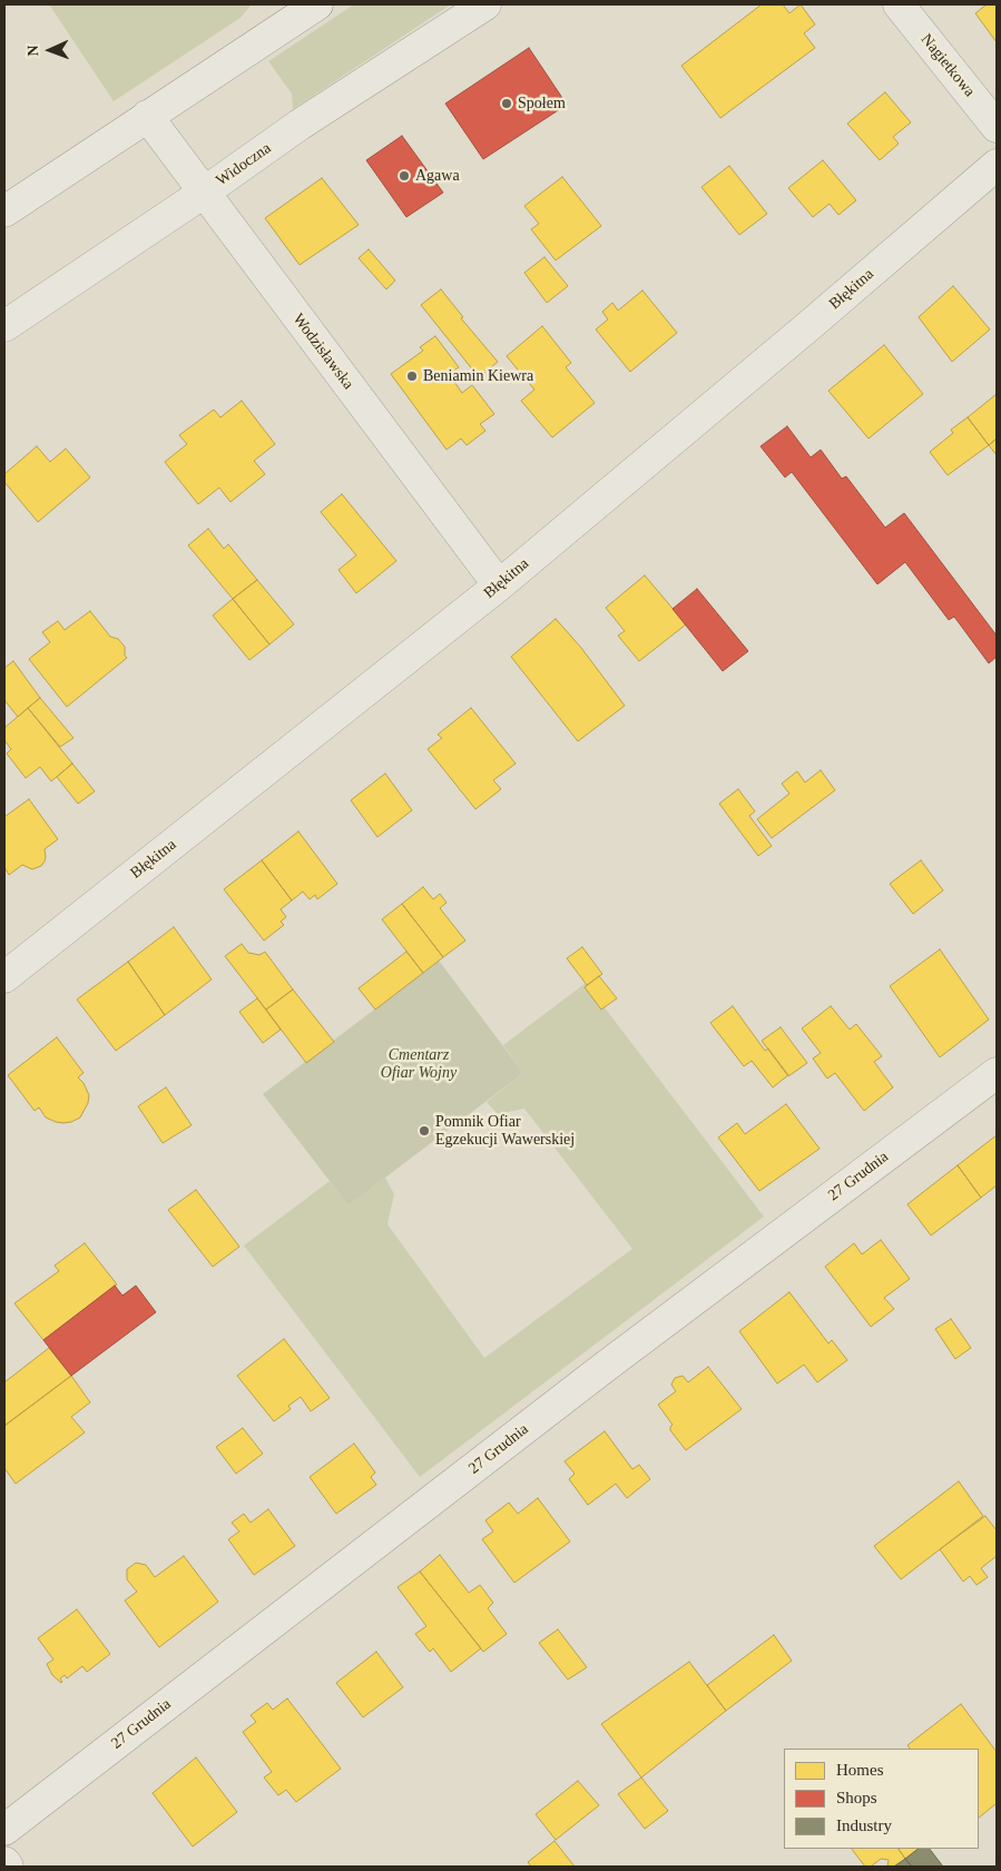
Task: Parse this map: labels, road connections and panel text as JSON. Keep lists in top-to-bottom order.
{
  "streets": {
    "street": [
      "Nagietkowa",
      "Widoczna",
      "Błękitna",
      "Wodzisławska",
      "27 Grudnia"
    ]
  },
  "crossings": [
    ["Widoczna", "Wodzisławska"],
    ["Błękitna", "Wodzisławska"]
  ],
  "parks": ["Cmentarz Ofiar Wojny"],
  "places": [
    "Społem",
    "Agawa",
    "Beniamin Kiewra",
    "Pomnik Ofiar Egzekucji Wawerskiej"
  ],
  "legend": ["Homes", "Shops", "Industry"],
  "north": "left"
}
